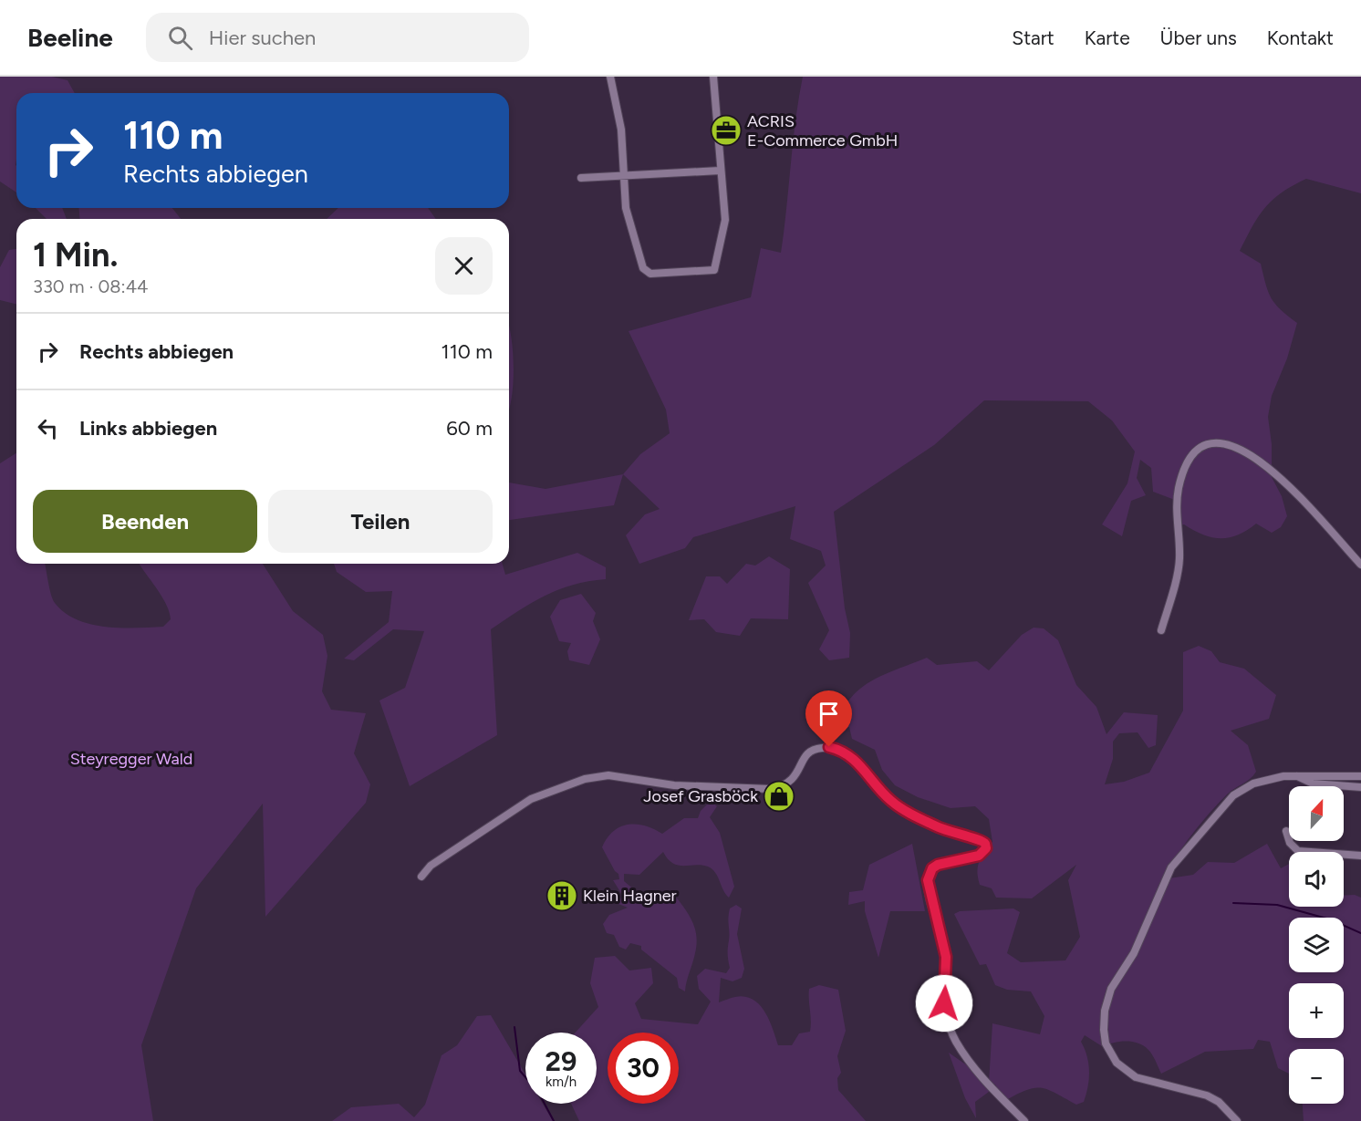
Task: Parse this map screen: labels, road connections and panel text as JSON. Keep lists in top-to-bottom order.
{
  "parks": ["Steyregger Wald"],
  "places": {
    "office": ["ACRIS E-Commerce GmbH"],
    "shop": ["Josef Grasböck"],
    "building": ["Klein Hagner"]
  },
  "north": "top",
  "page": {
    "header": "Beeline",
    "search": "Hier suchen",
    "nav": [
      "Start",
      "Karte",
      "Über uns",
      "Kontakt"
    ],
    "turn": ["110 m", "Rechts abbiegen"],
    "heading": ["1 Min.", "330 m · 08:44"],
    "list": [
      {
        "name": "Rechts abbiegen",
        "value": "110 m"
      },
      {
        "name": "Links abbiegen",
        "value": "60 m"
      }
    ],
    "buttons": ["Beenden", "Teilen"],
    "map_buttons": ["+", "−"],
    "speed": "29 km/h",
    "limit": "30"
  }
}
